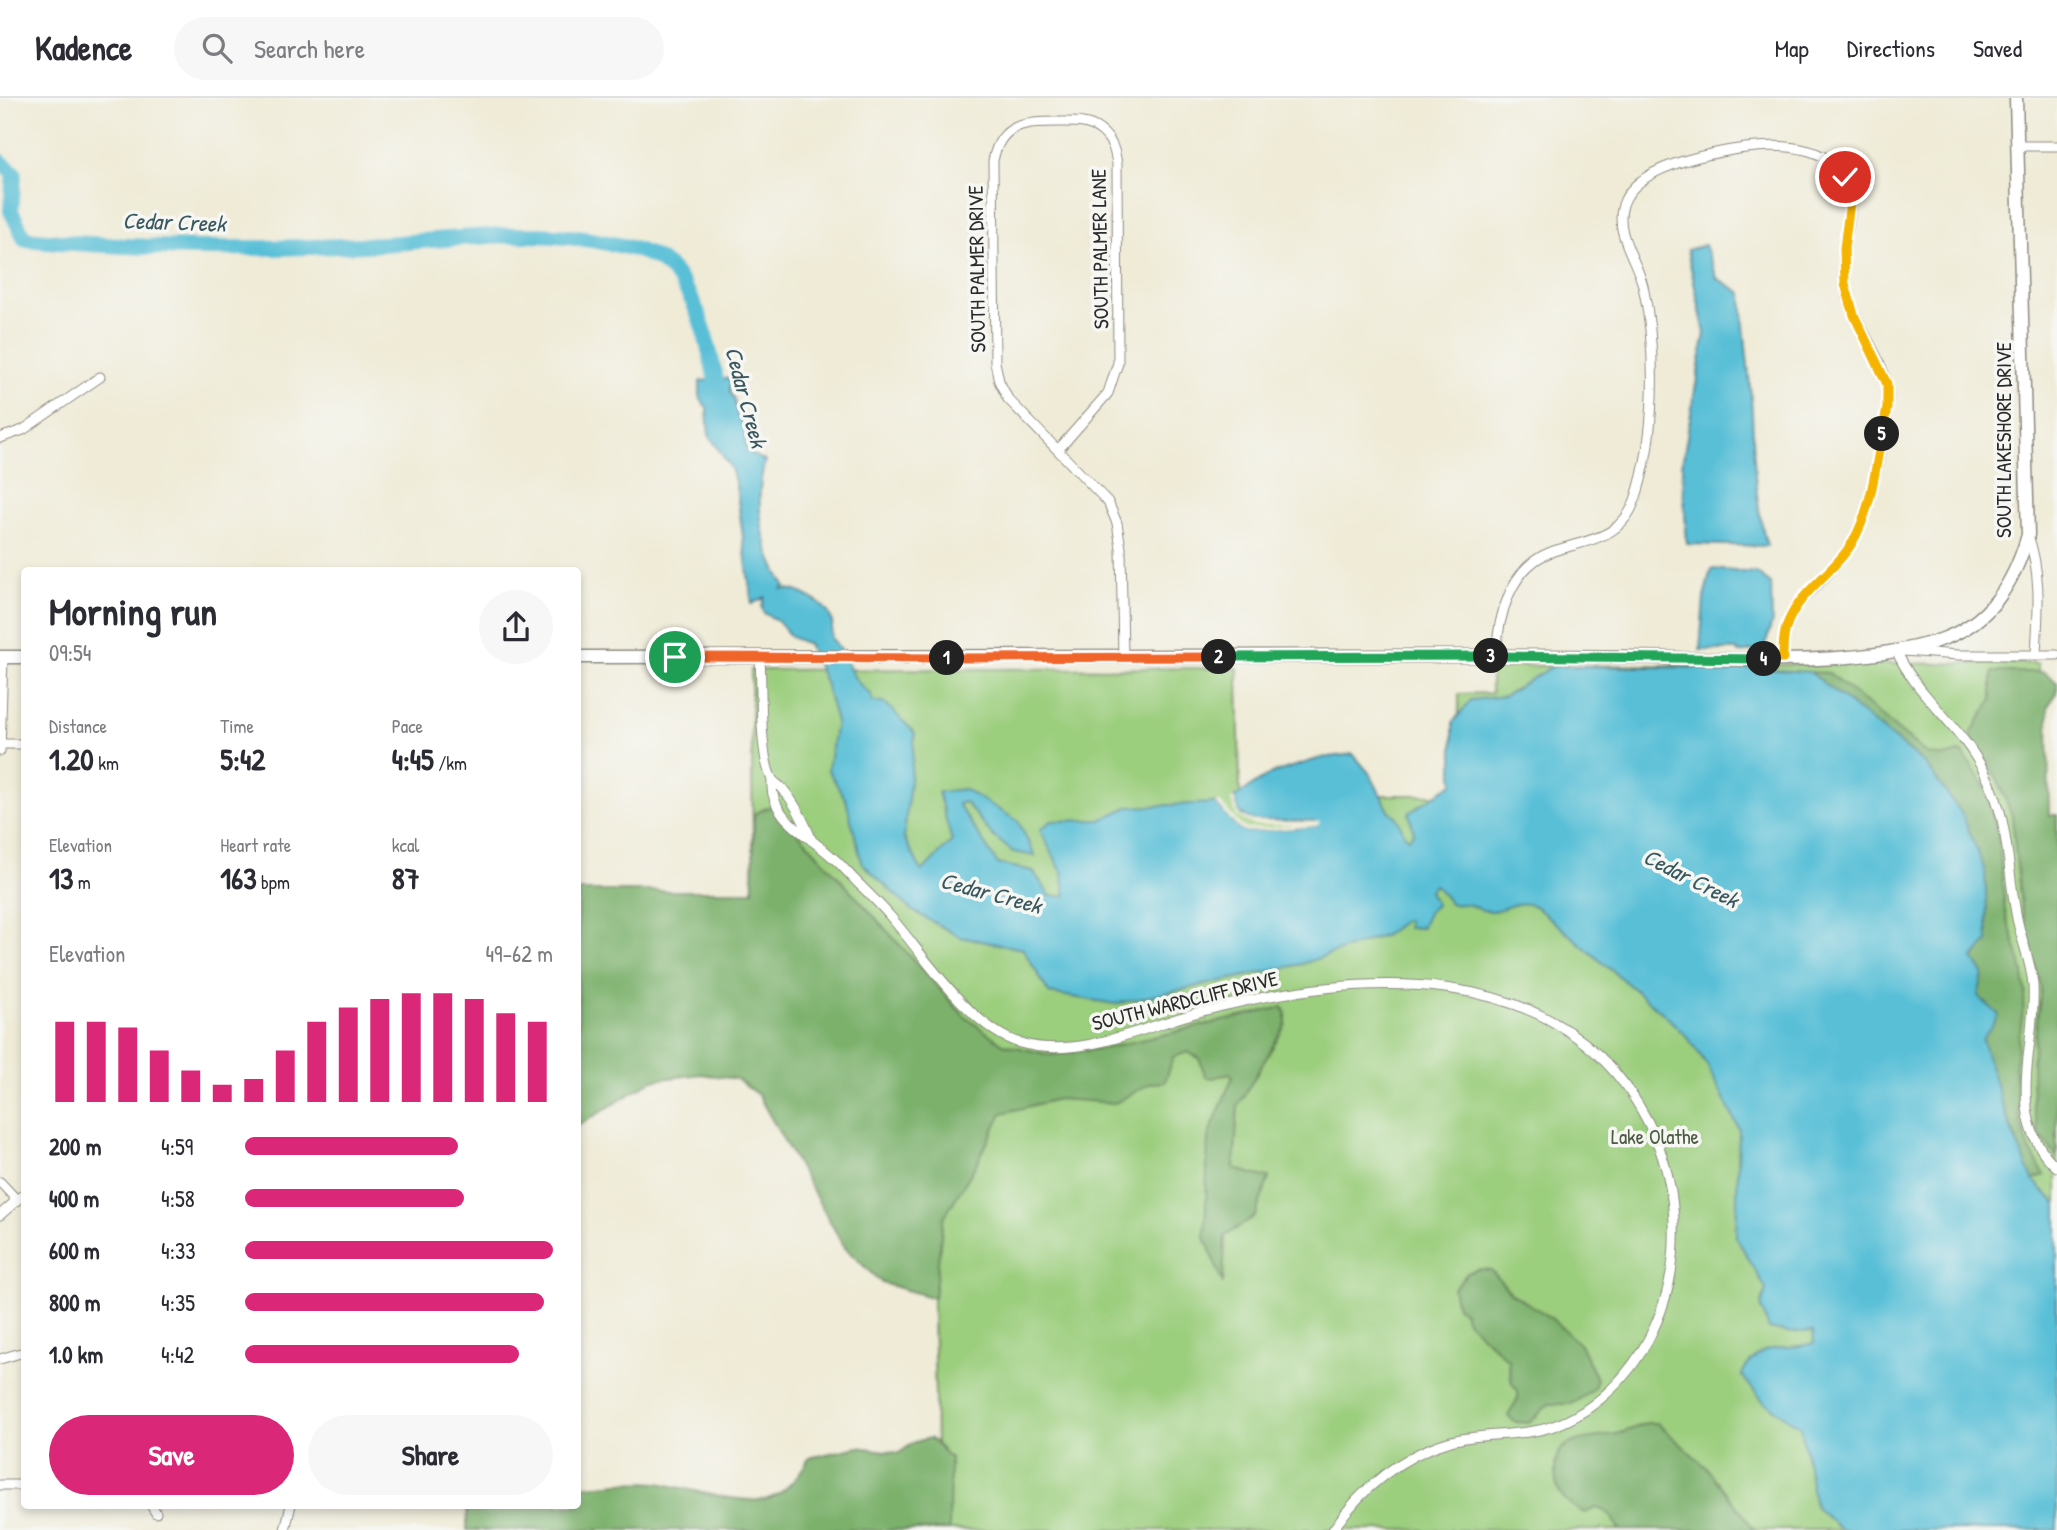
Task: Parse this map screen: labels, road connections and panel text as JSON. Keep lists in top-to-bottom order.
{
  "streets": {
    "street": [
      "SOUTH PALMER LANE",
      "SOUTH PALMER DRIVE",
      "SOUTH LAKESHORE DRIVE",
      "SOUTH WARDCLIFF DRIVE"
    ]
  },
  "crossings": [
    ["SOUTH PALMER LANE", "SOUTH PALMER DRIVE"],
    ["SOUTH PALMER DRIVE", "SOUTH LAKESHORE DRIVE"],
    ["SOUTH LAKESHORE DRIVE", "SOUTH WARDCLIFF DRIVE"]
  ],
  "water": ["Cedar Creek"],
  "parks": ["Lake Olathe"],
  "page": {
    "header": "Kadence",
    "search": "Search here",
    "nav": ["Map", "Directions", "Saved"],
    "pins": [
      "5",
      "3",
      "2",
      "1",
      "4"
    ],
    "heading": ["Morning run", "09:54"],
    "stats": [
      ["Distance", "1.20 km"],
      ["Time", "5:42"],
      ["Pace", "4:45 /km"],
      ["Elevation", "13 m"],
      ["Heart rate", "163 bpm"],
      ["kcal", "87"]
    ],
    "chart": ["Elevation", "49–62 m"],
    "list": [
      {
        "name": "200 m",
        "note": "4:59"
      },
      {
        "name": "400 m",
        "note": "4:58"
      },
      {
        "name": "600 m",
        "note": "4:33"
      },
      {
        "name": "800 m",
        "note": "4:35"
      },
      {
        "name": "1.0 km",
        "note": "4:42"
      }
    ],
    "buttons": ["Save", "Share"]
  }
}
